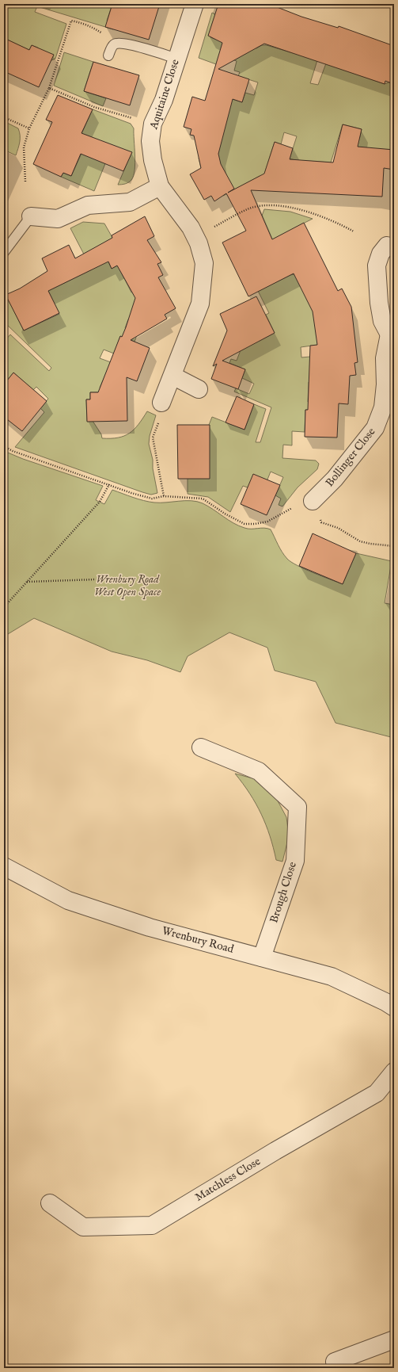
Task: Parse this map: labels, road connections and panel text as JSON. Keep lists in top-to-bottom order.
{
  "streets": {
    "street": [
      "Aquitaine Close",
      "Bollinger Close",
      "Brough Close",
      "Wrenbury Road",
      "Matchless Close"
    ]
  },
  "crossings": [
    ["Brough Close", "Wrenbury Road"]
  ],
  "parks": ["Wrenbury Road West Open Space"]
}
